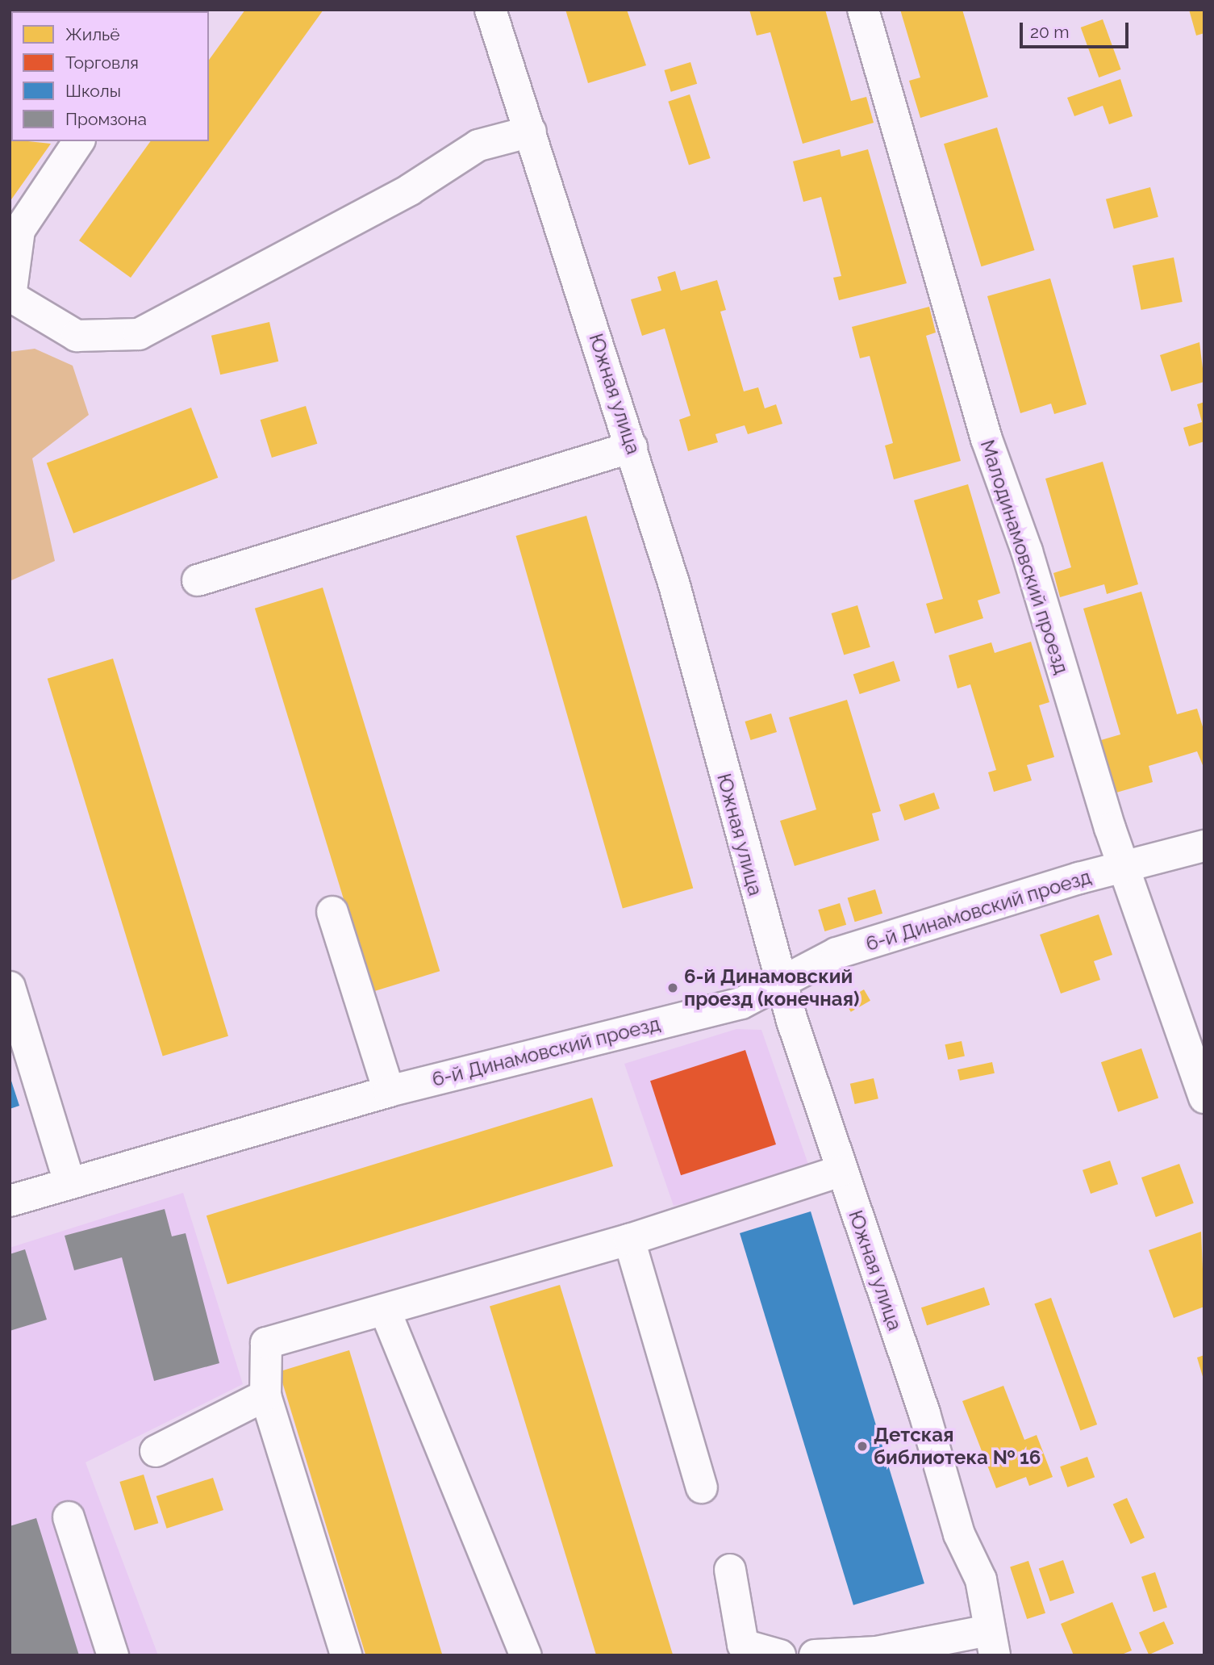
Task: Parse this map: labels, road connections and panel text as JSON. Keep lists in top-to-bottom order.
{
  "streets": {
    "street": ["Южная улица", "Малодинамовский проезд", "6-й Динамовский проезд"]
  },
  "crossings": [
    ["Южная улица", "6-й Динамовский проезд"],
    ["Малодинамовский проезд", "6-й Динамовский проезд"]
  ],
  "places": ["6-й Динамовский проезд (конечная)", "Детская библиотека № 16"],
  "legend": [
    "Жильё",
    "Торговля",
    "Школы",
    "Промзона"
  ],
  "scale_bar": "20 m"
}
